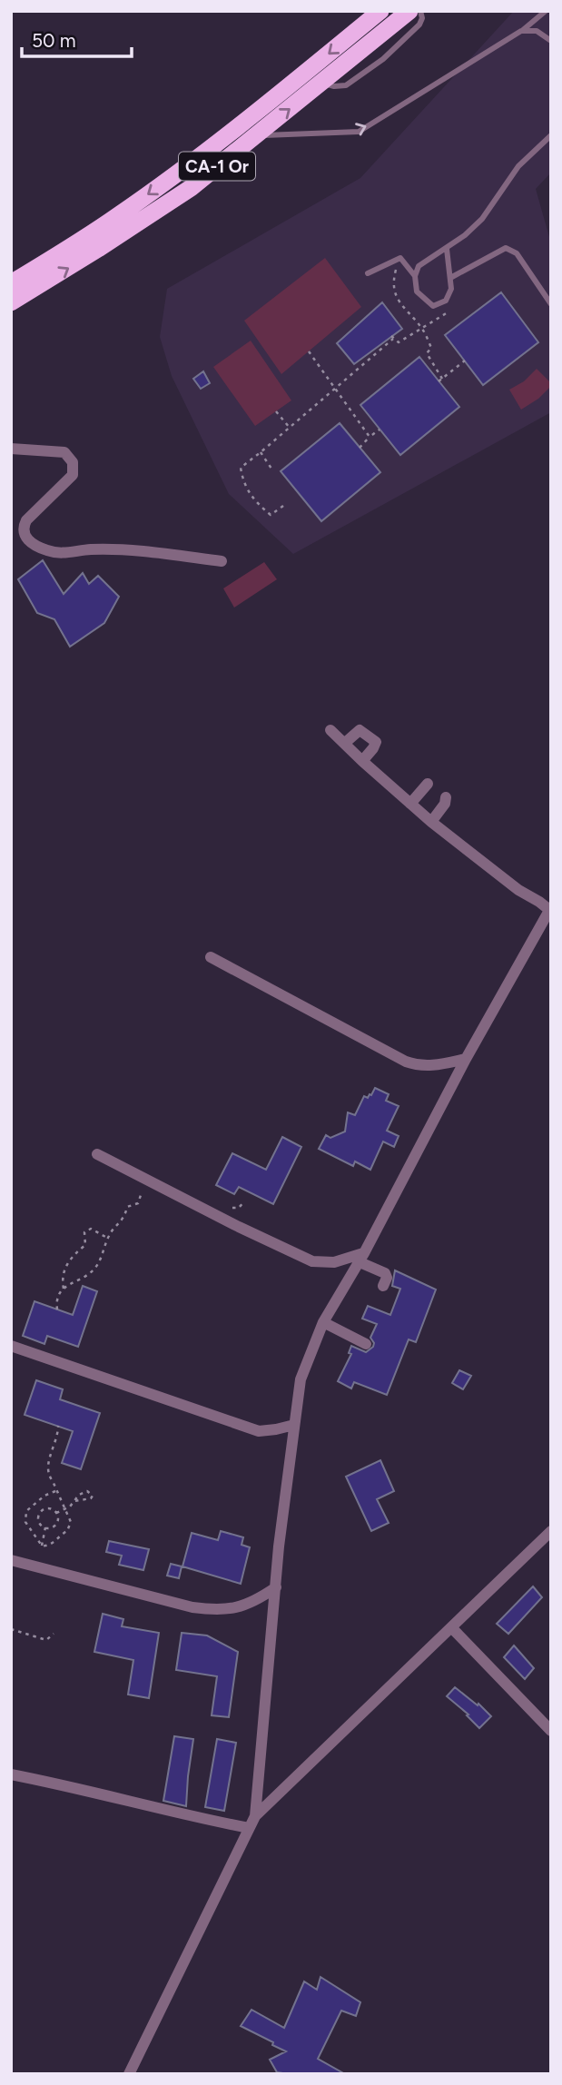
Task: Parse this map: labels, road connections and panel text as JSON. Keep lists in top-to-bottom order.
{
  "streets": {
    "highway": ["CA-1 Or"]
  },
  "scale_bar": "50 m"
}
